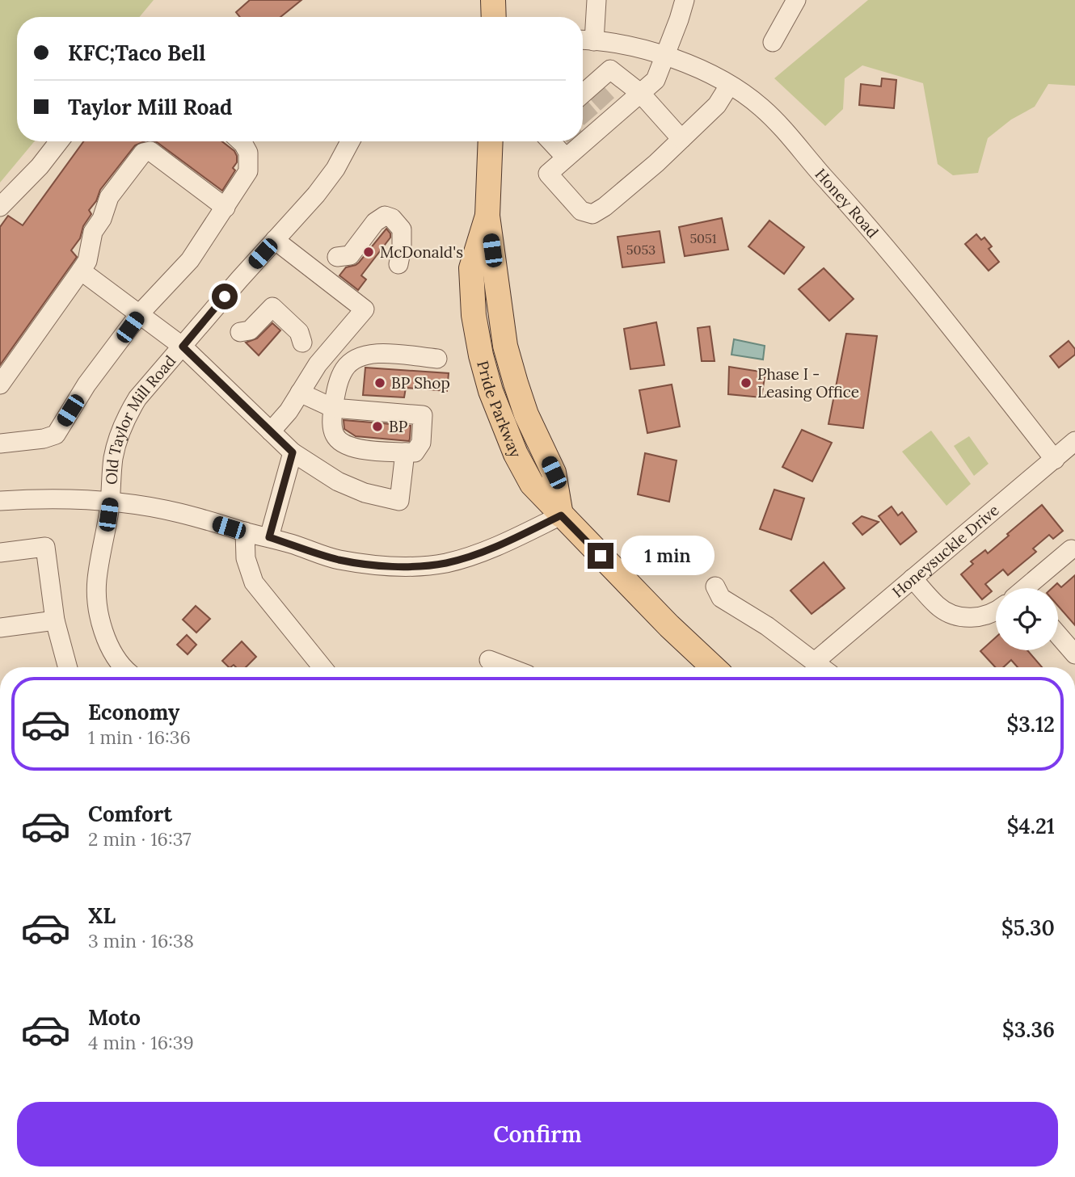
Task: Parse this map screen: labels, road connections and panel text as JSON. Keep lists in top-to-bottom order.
{
  "streets": {
    "main road": ["Pride Parkway"],
    "street": ["Honey Road", "Old Taylor Mill Road", "Honeysuckle Drive"]
  },
  "crossings": [
    ["Honey Road", "Honeysuckle Drive"]
  ],
  "places": [
    "McDonald's",
    "BP Shop",
    "Phase I - Leasing Office",
    "BP"
  ],
  "house_numbers": ["5051", "5053"],
  "page": {
    "banner": ["KFC;Taco Bell", "Taylor Mill Road"],
    "bubble": "1 min",
    "list": [
      {
        "name": "Economy",
        "note": "1 min · 16:36",
        "value": "$3.12"
      },
      {
        "name": "Comfort",
        "note": "2 min · 16:37",
        "value": "$4.21"
      },
      {
        "name": "XL",
        "note": "3 min · 16:38",
        "value": "$5.30"
      },
      {
        "name": "Moto",
        "note": "4 min · 16:39",
        "value": "$3.36"
      }
    ],
    "buttons": "Confirm"
  }
}
